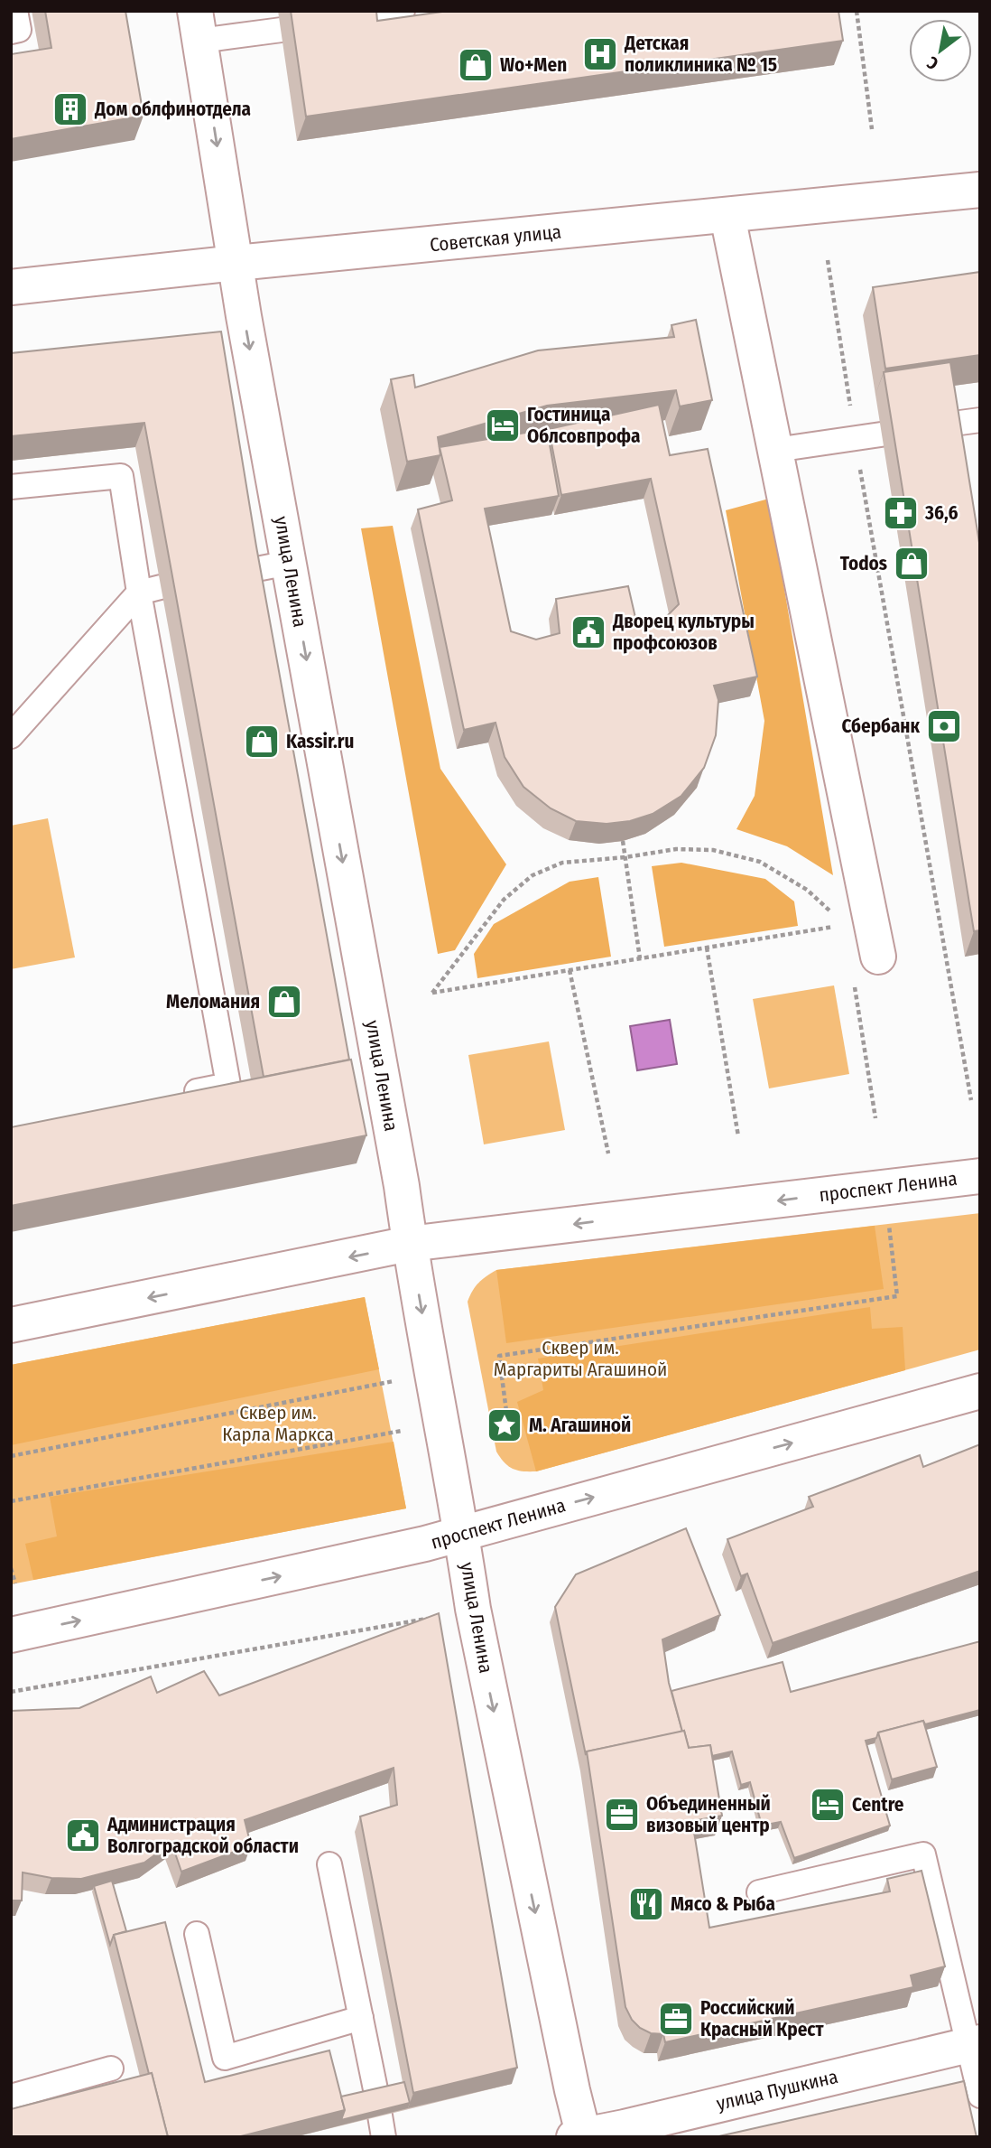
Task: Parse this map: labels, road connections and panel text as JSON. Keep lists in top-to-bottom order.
{
  "streets": {
    "street": [
      "Советская улица",
      "улица Ленина",
      "проспект Ленина",
      "улица Пушкина"
    ]
  },
  "crossings": [
    ["Советская улица", "улица Ленина"],
    ["улица Ленина", "проспект Ленина"],
    ["улица Ленина", "улица Пушкина"]
  ],
  "one_way": ["улица Ленина"],
  "parks": ["Сквер им. Маргариты Агашиной", "Сквер им. Карла Маркса"],
  "places": {
    "hospital": ["Детская поликлиника № 15"],
    "shop": [
      "Wo+Men",
      "Todos",
      "Kassir.ru",
      "Меломания"
    ],
    "building": ["Дом облфинотдела"],
    "hotel": ["Гостиница Облсовпрофа", "Centre"],
    "pharmacy": ["36,6"],
    "public building": ["Дворец культуры профсоюзов", "Администрация Волгоградской области"],
    "bank": ["Сбербанк"],
    "place": ["М. Агашиной"],
    "office": ["Объединенный визовый центр", "Российский Красный Крест"],
    "restaurant": ["Мясо & Рыба"]
  },
  "north": "bottom left"
}
